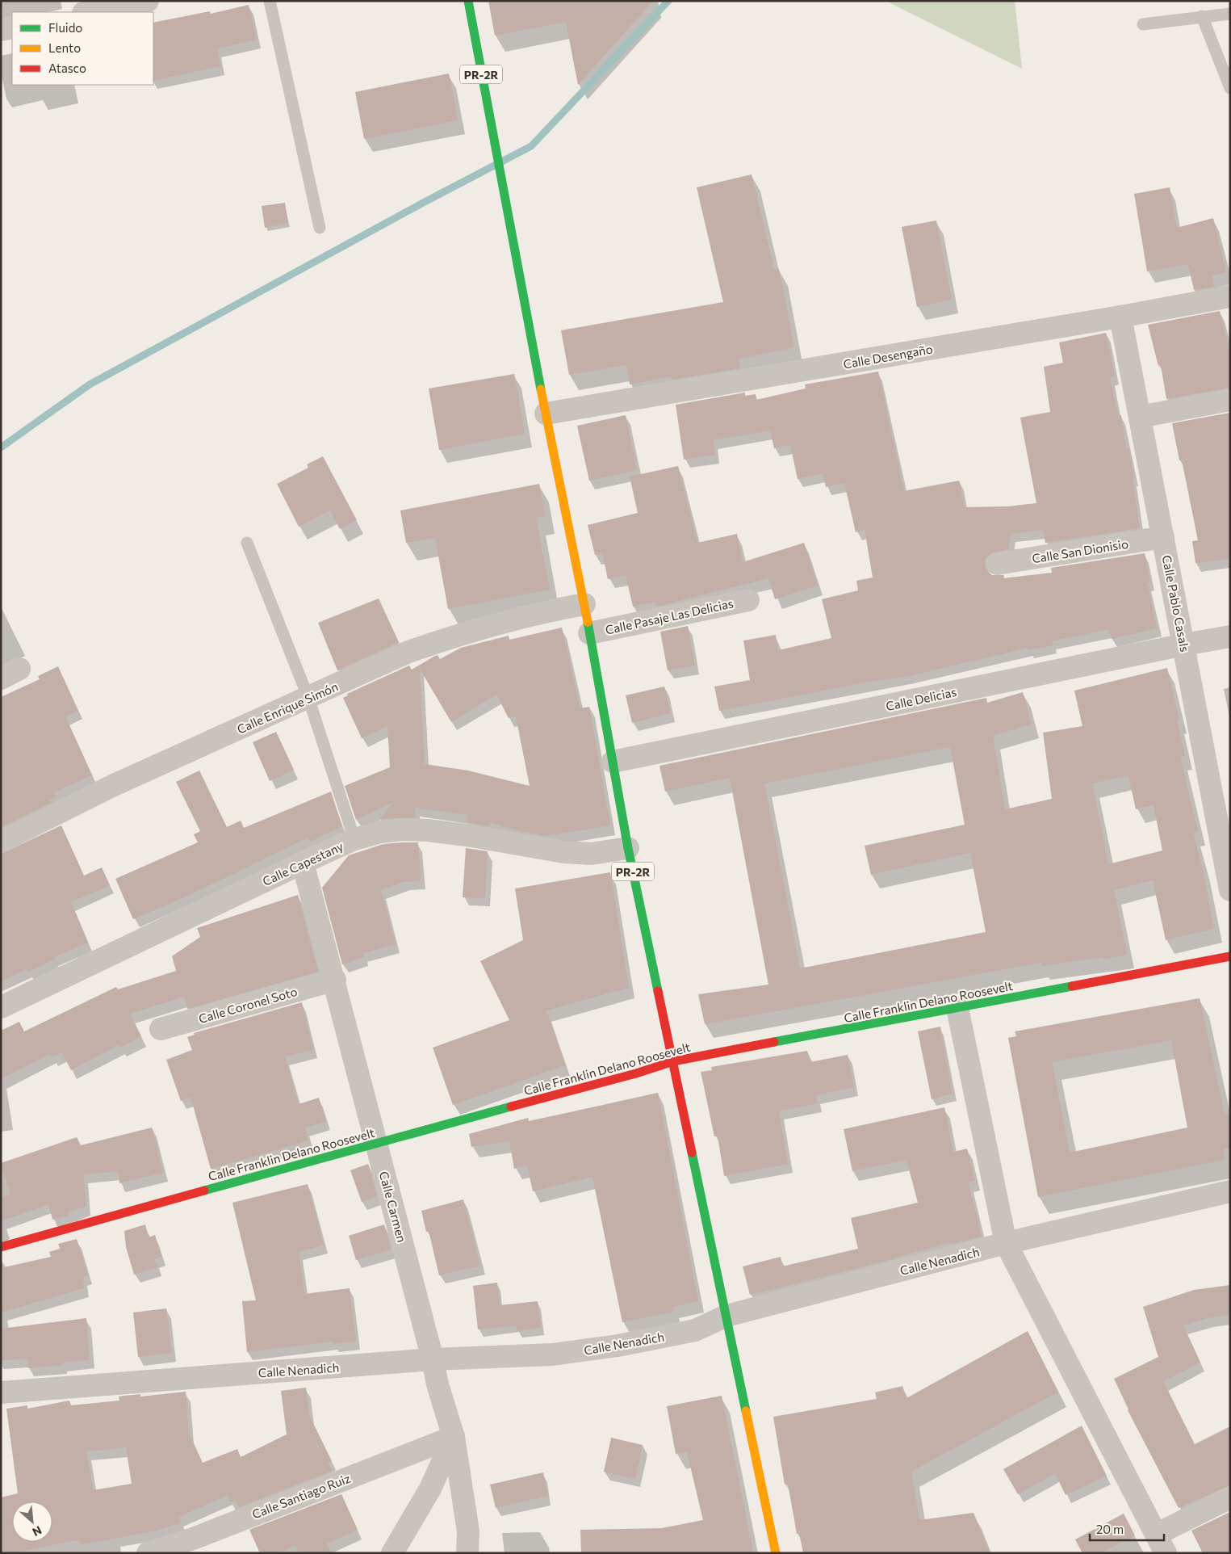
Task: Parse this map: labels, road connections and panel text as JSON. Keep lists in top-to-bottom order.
{
  "streets": {
    "main road": ["PR-2R", "Calle Franklin Delano Roosevelt"],
    "street": [
      "Calle Desengaño",
      "Calle San Dionisio",
      "Calle Pablo Casals",
      "Calle Pasaje Las Delicias",
      "Calle Delicias",
      "Calle Enrique Simón",
      "Calle Capestany",
      "Calle Coronel Soto",
      "Calle Carmen",
      "Calle Nenadich",
      "Calle Santiago Ruiz"
    ]
  },
  "crossings": [
    ["PR-2R", "Calle Desengaño"],
    ["PR-2R", "Calle Pasaje Las Delicias"],
    ["PR-2R", "Calle Delicias"],
    ["PR-2R", "Calle Enrique Simón"],
    ["PR-2R", "Calle Capestany"],
    ["PR-2R", "Calle Franklin Delano Roosevelt"],
    ["PR-2R", "Calle Nenadich"],
    ["Calle Desengaño", "Calle Pablo Casals"],
    ["Calle San Dionisio", "Calle Pablo Casals"],
    ["Calle Pablo Casals", "Calle Delicias"],
    ["Calle Capestany", "Calle Carmen"],
    ["Calle Franklin Delano Roosevelt", "Calle Carmen"],
    ["Calle Coronel Soto", "Calle Carmen"],
    ["Calle Carmen", "Calle Nenadich"],
    ["Calle Carmen", "Calle Santiago Ruiz"]
  ],
  "legend": ["Fluido", "Lento", "Atasco"],
  "scale_bar": "20 m",
  "north": "bottom right"
}
